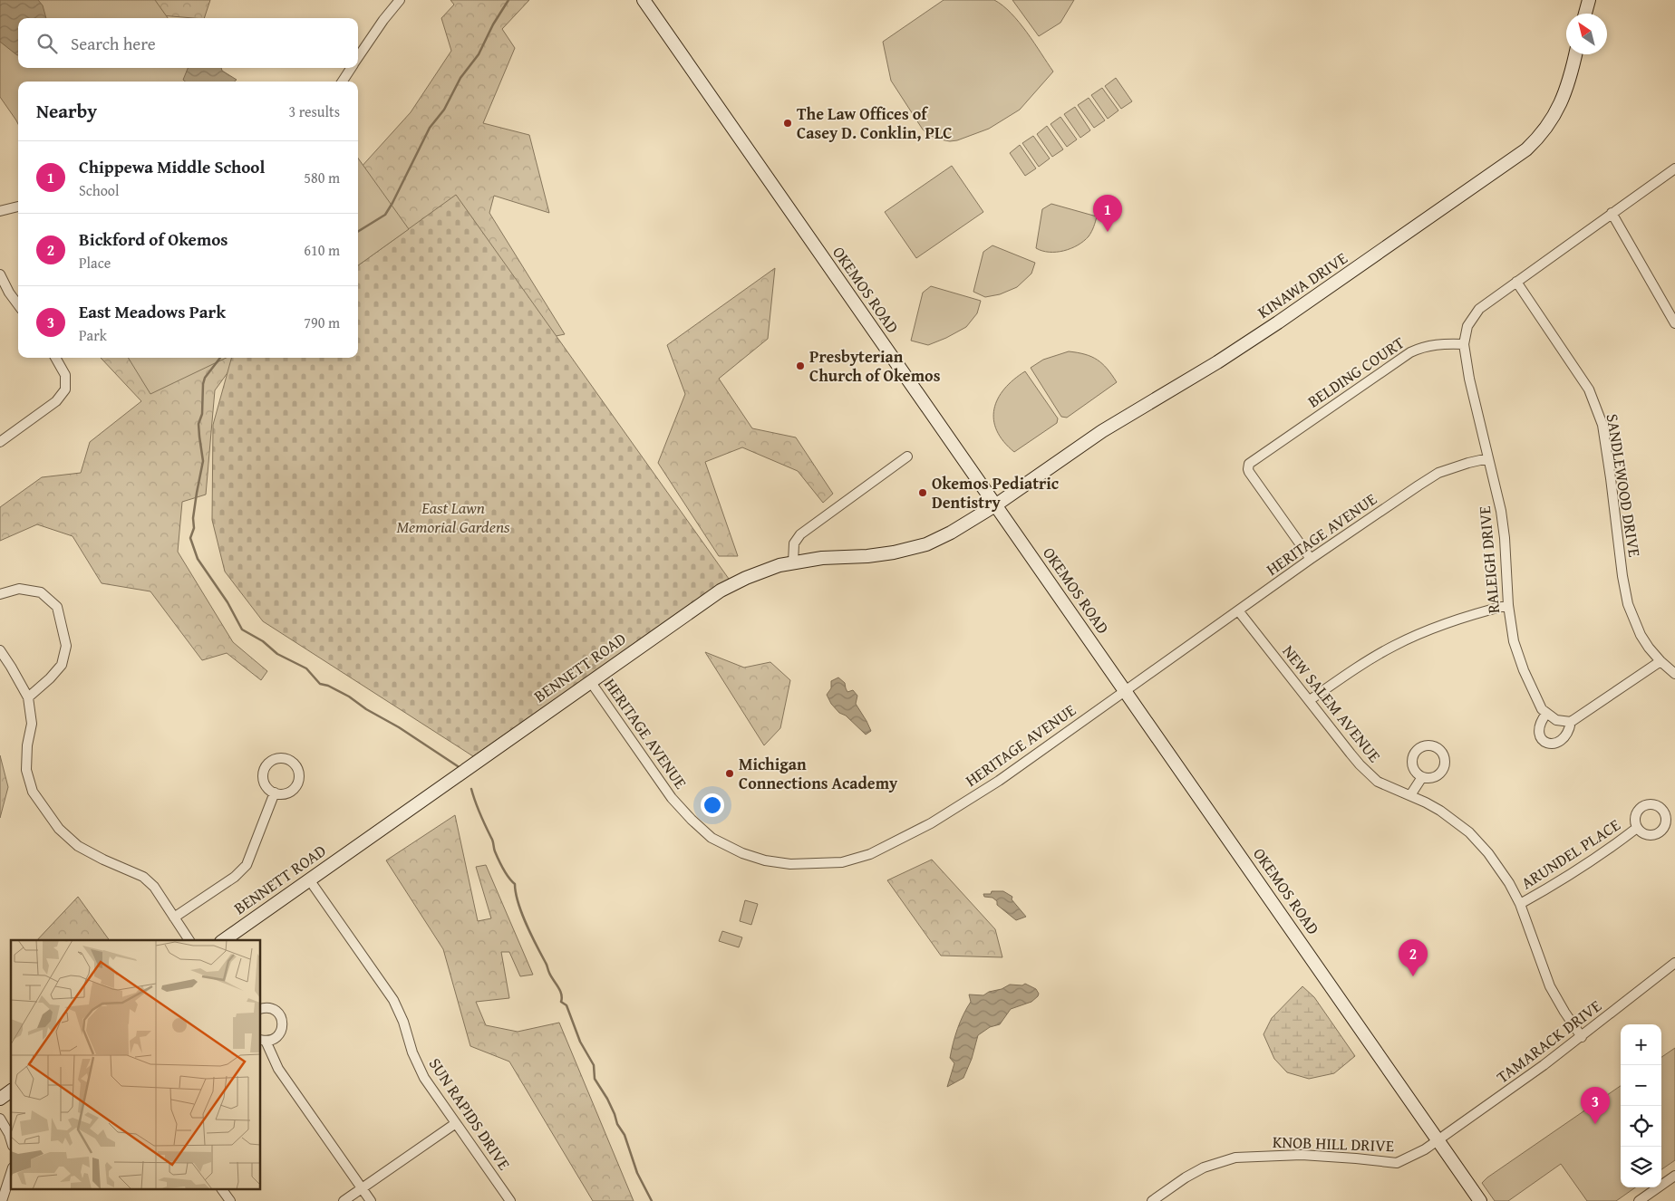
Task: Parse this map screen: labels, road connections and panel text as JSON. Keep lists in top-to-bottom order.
{
  "streets": {
    "street": [
      "KINAWA DRIVE",
      "OKEMOS ROAD",
      "BELDING COURT",
      "SANDLEWOOD DRIVE",
      "HERITAGE AVENUE",
      "RALEIGH DRIVE",
      "BENNETT ROAD",
      "NEW SALEM AVENUE",
      "ARUNDEL PLACE",
      "TAMARACK DRIVE",
      "SUN RAPIDS DRIVE",
      "KNOB HILL DRIVE"
    ]
  },
  "crossings": [
    ["KINAWA DRIVE", "OKEMOS ROAD"],
    ["KINAWA DRIVE", "BENNETT ROAD"],
    ["OKEMOS ROAD", "HERITAGE AVENUE"],
    ["OKEMOS ROAD", "BENNETT ROAD"],
    ["OKEMOS ROAD", "TAMARACK DRIVE"],
    ["OKEMOS ROAD", "KNOB HILL DRIVE"],
    ["BELDING COURT", "HERITAGE AVENUE"],
    ["BELDING COURT", "RALEIGH DRIVE"],
    ["HERITAGE AVENUE", "RALEIGH DRIVE"],
    ["HERITAGE AVENUE", "BENNETT ROAD"],
    ["HERITAGE AVENUE", "NEW SALEM AVENUE"],
    ["BENNETT ROAD", "SUN RAPIDS DRIVE"],
    ["NEW SALEM AVENUE", "ARUNDEL PLACE"],
    ["NEW SALEM AVENUE", "TAMARACK DRIVE"],
    ["TAMARACK DRIVE", "KNOB HILL DRIVE"]
  ],
  "parks": ["East Lawn Memorial Gardens"],
  "places": [
    "The Law Offices of Casey D. Conklin, PLC",
    "Presbyterian Church of Okemos",
    "Okemos Pediatric Dentistry",
    "Michigan Connections Academy"
  ],
  "north": "top left",
  "page": {
    "search": "Search here",
    "heading": ["Nearby", "3 results"],
    "list": [
      {
        "mark": "1",
        "name": "Chippewa Middle School",
        "note": "School",
        "value": "580 m"
      },
      {
        "mark": "2",
        "name": "Bickford of Okemos",
        "note": "Place",
        "value": "610 m"
      },
      {
        "mark": "3",
        "name": "East Meadows Park",
        "note": "Park",
        "value": "790 m"
      }
    ],
    "pins": ["1", "2", "3"],
    "map_buttons": ["+", "−"]
  }
}
